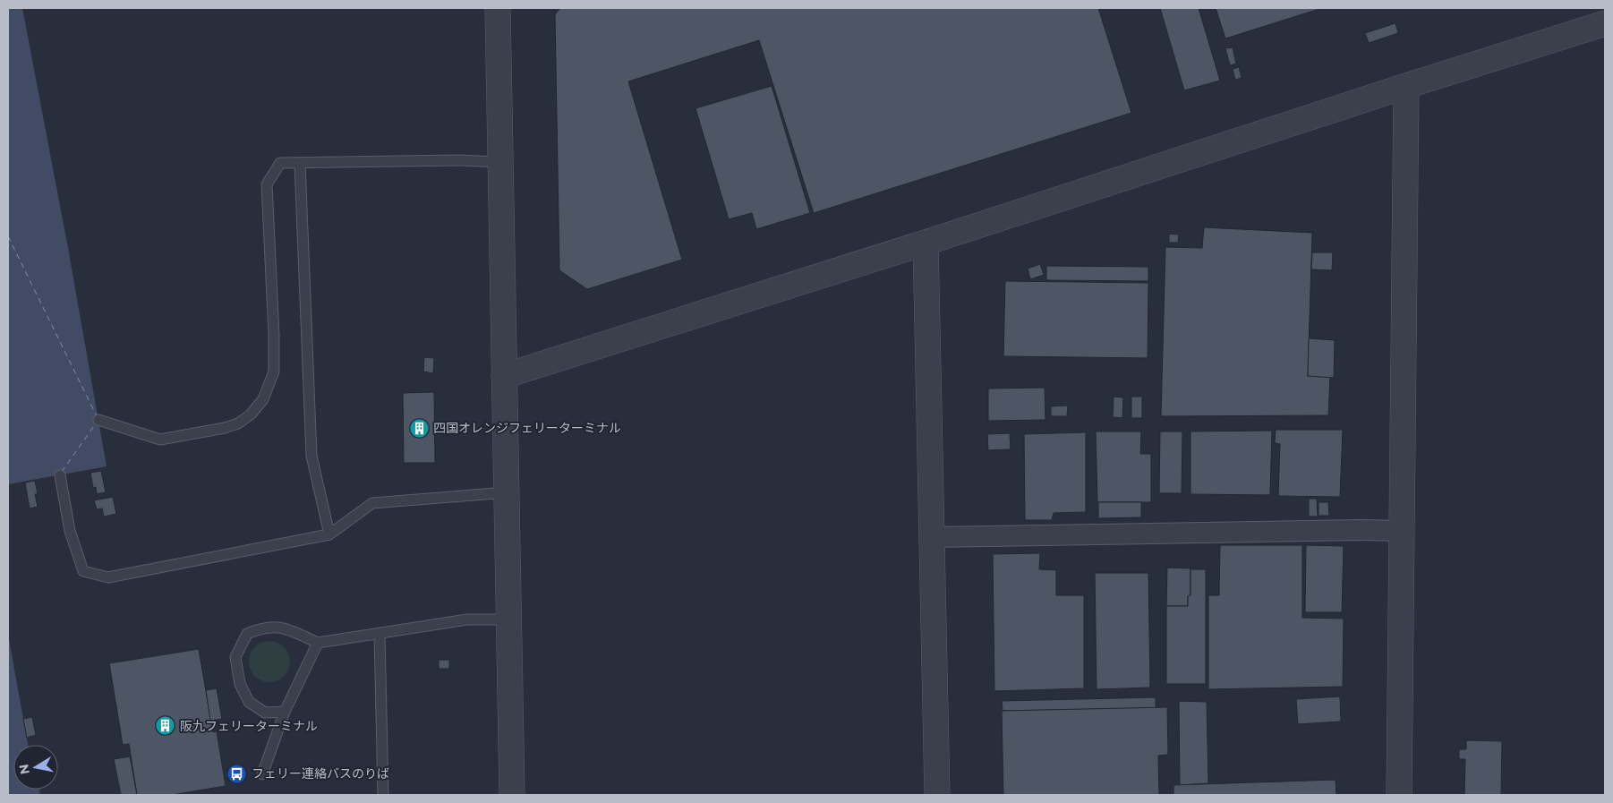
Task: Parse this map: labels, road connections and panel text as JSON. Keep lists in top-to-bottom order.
{
  "places": {
    "building": ["四国オレンジフェリーターミナル", "阪九フェリーターミナル"],
    "bus stop": ["フェリー連絡バスのりば"]
  },
  "north": "left"
}
